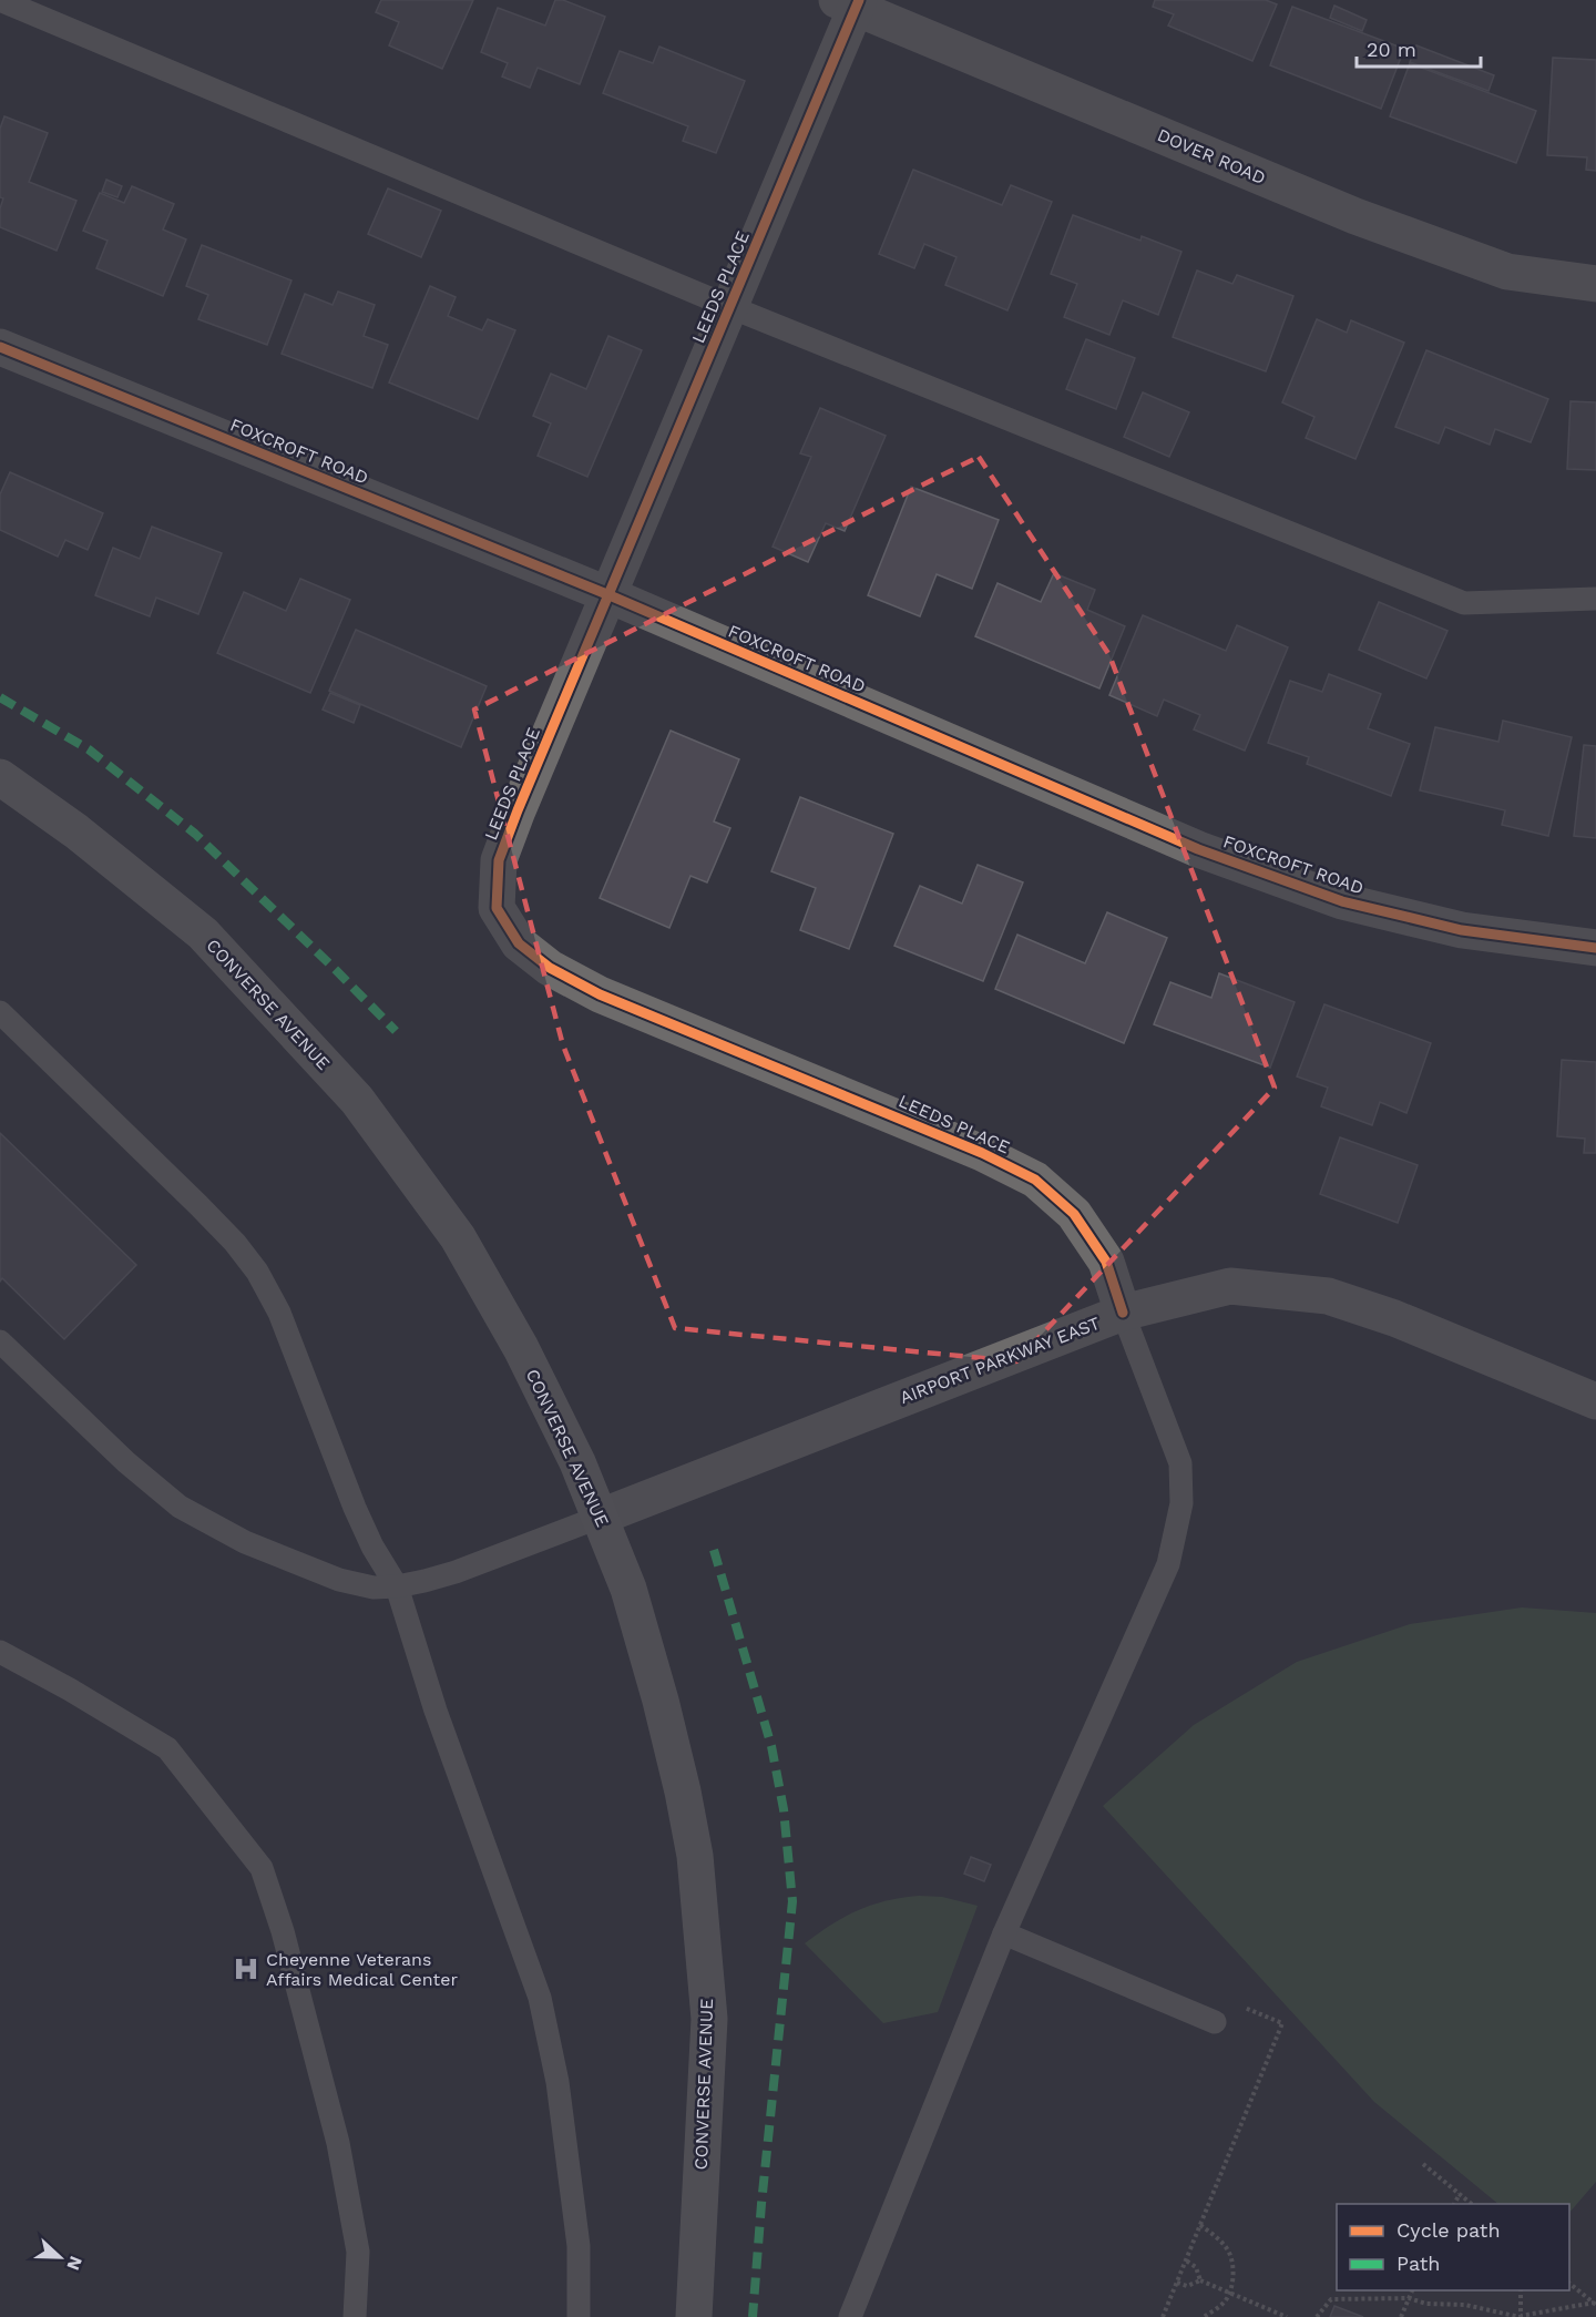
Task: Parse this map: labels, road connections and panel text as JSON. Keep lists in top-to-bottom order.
{
  "streets": {
    "main road": ["CONVERSE AVENUE"],
    "street": [
      "DOVER ROAD",
      "LEEDS PLACE",
      "FOXCROFT ROAD",
      "AIRPORT PARKWAY EAST"
    ]
  },
  "crossings": [
    ["DOVER ROAD", "LEEDS PLACE"],
    ["LEEDS PLACE", "FOXCROFT ROAD"],
    ["LEEDS PLACE", "AIRPORT PARKWAY EAST"],
    ["CONVERSE AVENUE", "AIRPORT PARKWAY EAST"]
  ],
  "places": {
    "hospital": ["Cheyenne Veterans Affairs Medical Center"]
  },
  "legend": ["Cycle path", "Path"],
  "scale_bar": "20 m",
  "north": "right"
}
